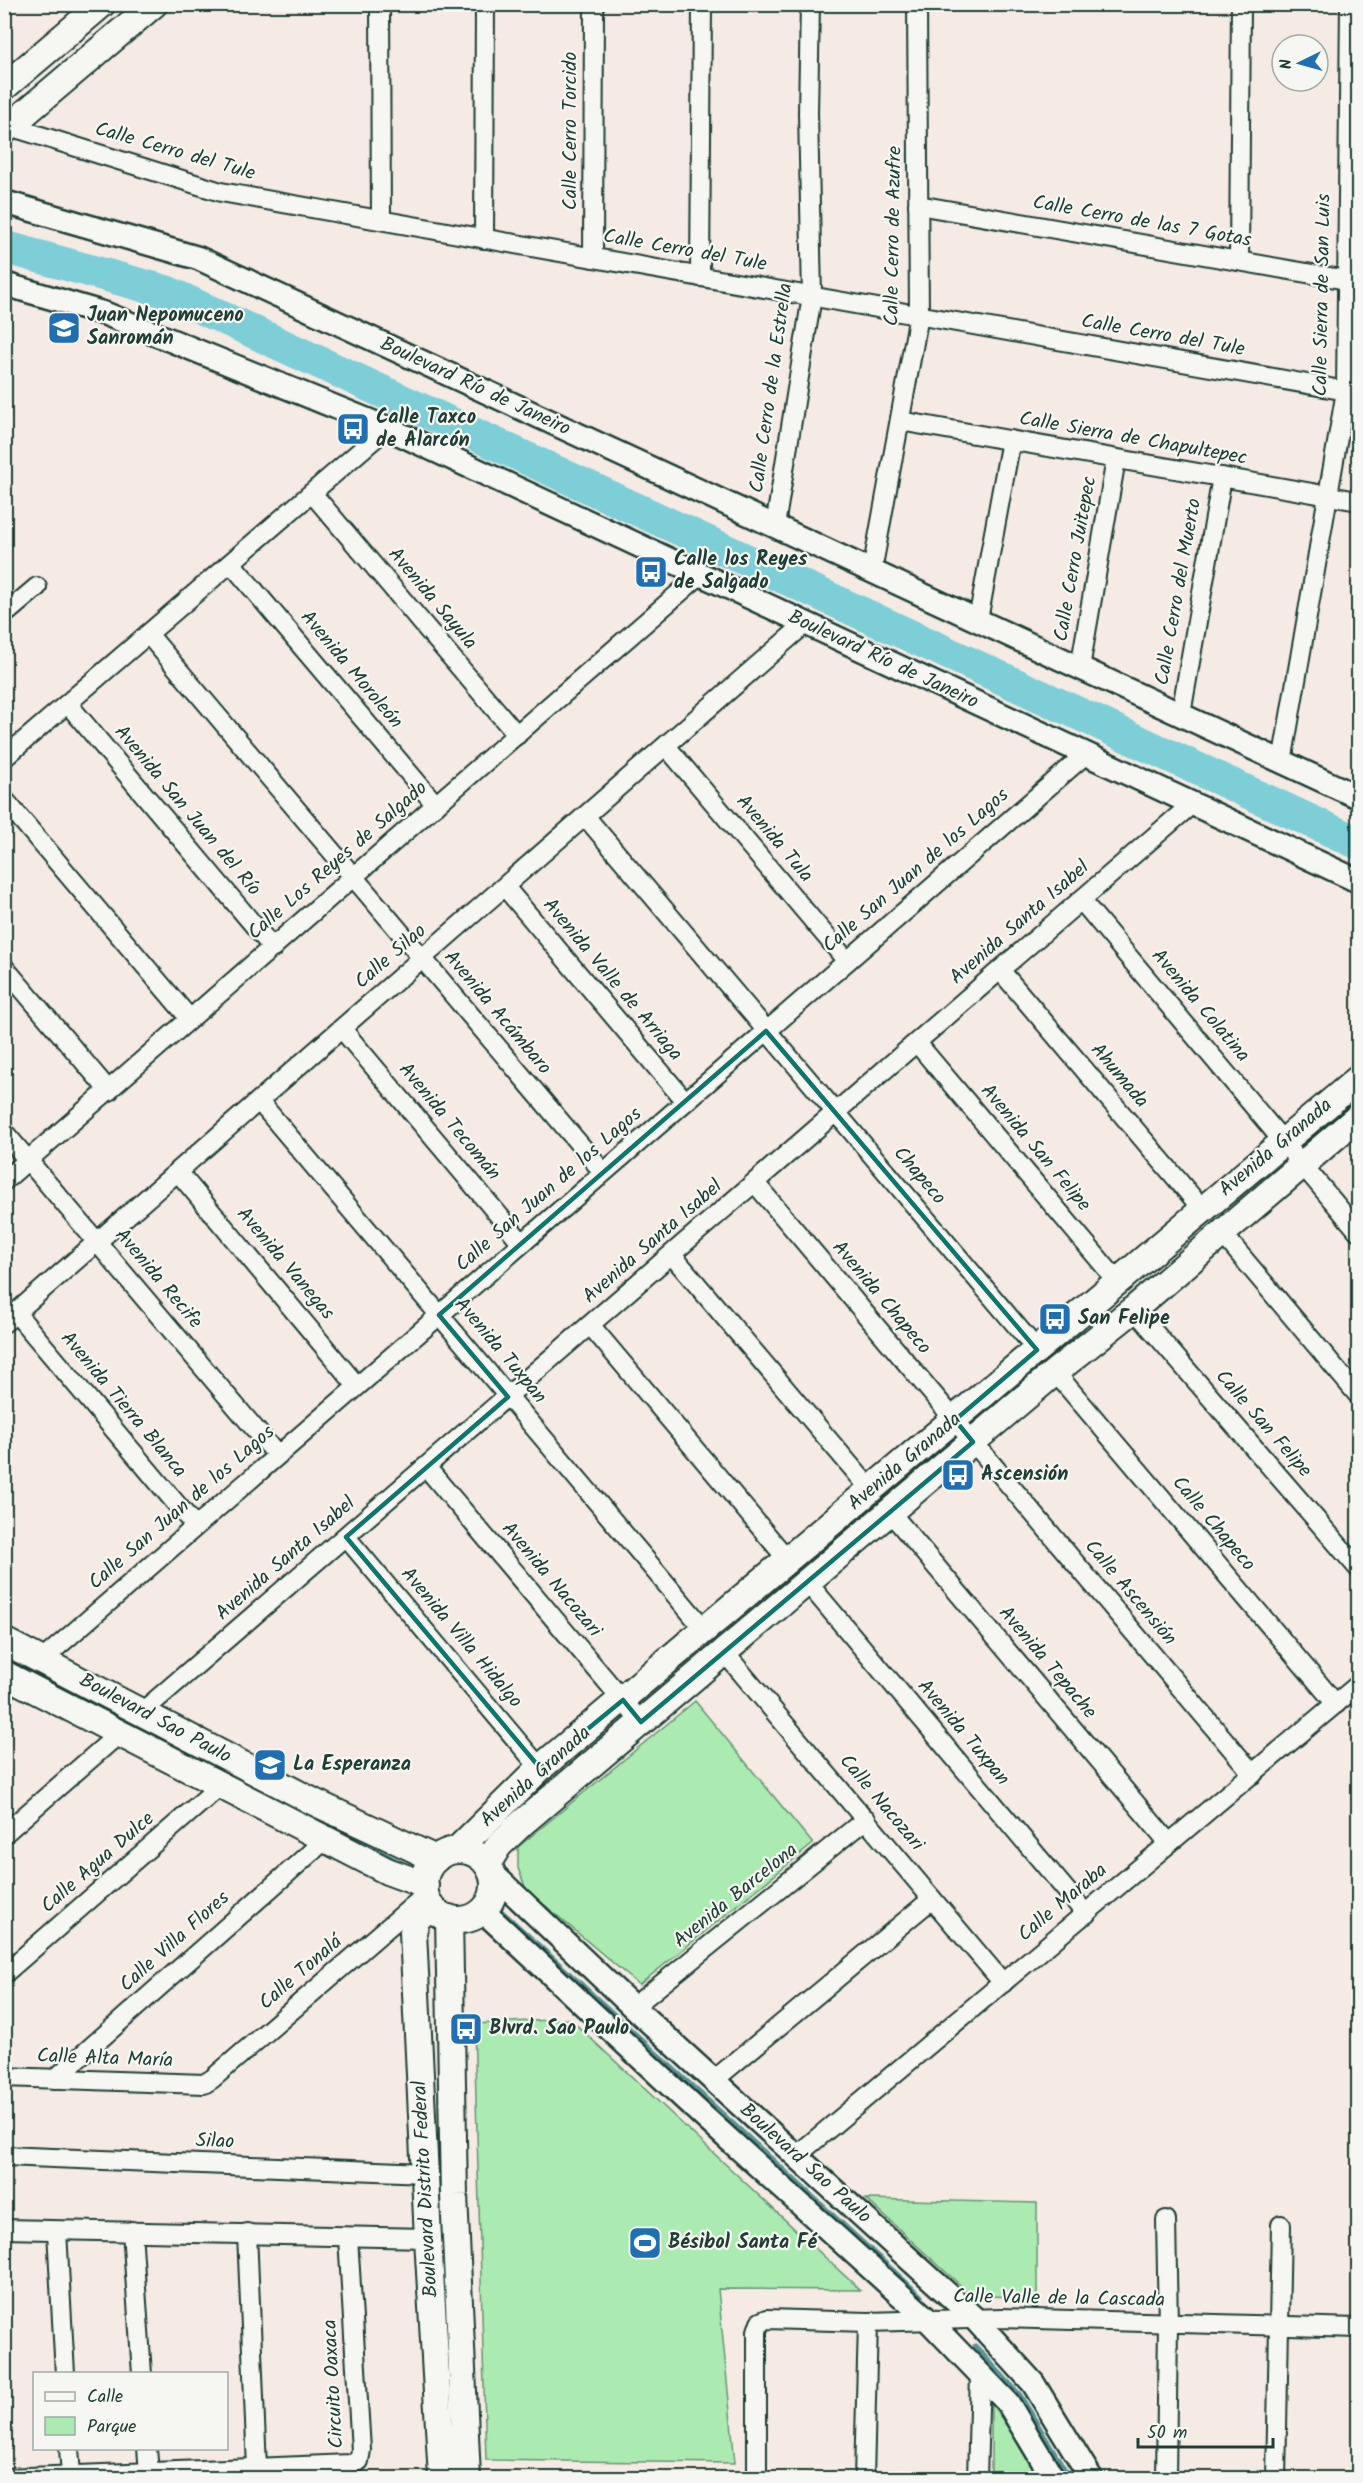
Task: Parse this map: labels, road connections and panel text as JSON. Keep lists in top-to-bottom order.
{
  "streets": {
    "main road": ["Avenida Granada", "Boulevard Sao Paulo", "Boulevard Distrito Federal"],
    "street": [
      "Calle Cerro Torcido",
      "Calle Cerro del Tule",
      "Calle Cerro de las 7 Gotas",
      "Calle Cerro de Azufre",
      "Calle Sierra de San Luis",
      "Boulevard Río de Janeiro",
      "Calle Cerro de la Estrella",
      "Calle Sierra de Chapultepec",
      "Calle Cerro Juitepec",
      "Calle Cerro del Muerto",
      "Avenida Sayula",
      "Avenida Moroleón",
      "Avenida San Juan del Río",
      "Avenida Tula",
      "Calle Los Reyes de Salgado",
      "Calle San Juan de los Lagos",
      "Avenida Santa Isabel",
      "Calle Silao",
      "Avenida Valle de Arriaga",
      "Avenida Colatina",
      "Avenida Acámbaro",
      "Ahumada",
      "Avenida Tecomán",
      "Avenida San Felipe",
      "Chapeco",
      "Avenida Vanegas",
      "Avenida Recife",
      "Avenida Chapeco",
      "Avenida Tuxpan",
      "Avenida Tierra Blanca",
      "Calle San Felipe",
      "Calle Chapeco",
      "Avenida Nacozari",
      "Calle Ascensión",
      "Avenida Villa Hidalgo",
      "Avenida Tepache",
      "Calle Nacozari",
      "Calle Agua Dulce",
      "Avenida Barcelona",
      "Calle Maraba",
      "Calle Villa Flores",
      "Calle Tonalá",
      "Calle Alta María",
      "Silao",
      "Calle Valle de la Cascada",
      "Circuito Oaxaca"
    ]
  },
  "crossings": [
    ["Calle Cerro Torcido", "Calle Cerro del Tule"],
    ["Calle Cerro del Tule", "Calle Cerro de Azufre"],
    ["Calle Cerro del Tule", "Calle Sierra de San Luis"],
    ["Calle Cerro del Tule", "Calle Cerro de la Estrella"],
    ["Calle Cerro de las 7 Gotas", "Calle Cerro de Azufre"],
    ["Calle Cerro de las 7 Gotas", "Calle Sierra de San Luis"],
    ["Calle Cerro de Azufre", "Boulevard Río de Janeiro"],
    ["Calle Cerro de Azufre", "Calle Sierra de Chapultepec"],
    ["Calle Sierra de San Luis", "Boulevard Río de Janeiro"],
    ["Calle Sierra de San Luis", "Calle Sierra de Chapultepec"],
    ["Boulevard Río de Janeiro", "Calle Cerro de la Estrella"],
    ["Boulevard Río de Janeiro", "Calle Cerro Juitepec"],
    ["Boulevard Río de Janeiro", "Calle Cerro del Muerto"],
    ["Boulevard Río de Janeiro", "Calle Los Reyes de Salgado"],
    ["Boulevard Río de Janeiro", "Calle San Juan de los Lagos"],
    ["Boulevard Río de Janeiro", "Avenida Santa Isabel"],
    ["Boulevard Río de Janeiro", "Calle Silao"],
    ["Calle Sierra de Chapultepec", "Calle Cerro Juitepec"],
    ["Calle Sierra de Chapultepec", "Calle Cerro del Muerto"],
    ["Avenida Sayula", "Calle Los Reyes de Salgado"],
    ["Avenida Moroleón", "Calle Los Reyes de Salgado"],
    ["Avenida San Juan del Río", "Calle Los Reyes de Salgado"],
    ["Avenida Tula", "Calle San Juan de los Lagos"],
    ["Avenida Tula", "Calle Silao"],
    ["Calle Los Reyes de Salgado", "Avenida Acámbaro"],
    ["Calle Los Reyes de Salgado", "Avenida Recife"],
    ["Calle San Juan de los Lagos", "Avenida Valle de Arriaga"],
    ["Calle San Juan de los Lagos", "Avenida Acámbaro"],
    ["Calle San Juan de los Lagos", "Avenida Tecomán"],
    ["Calle San Juan de los Lagos", "Chapeco"],
    ["Calle San Juan de los Lagos", "Avenida Vanegas"],
    ["Calle San Juan de los Lagos", "Avenida Recife"],
    ["Calle San Juan de los Lagos", "Avenida Tuxpan"],
    ["Calle San Juan de los Lagos", "Avenida Tierra Blanca"],
    ["Calle San Juan de los Lagos", "Boulevard Sao Paulo"],
    ["Avenida Santa Isabel", "Avenida Colatina"],
    ["Avenida Santa Isabel", "Ahumada"],
    ["Avenida Santa Isabel", "Avenida San Felipe"],
    ["Avenida Santa Isabel", "Chapeco"],
    ["Avenida Santa Isabel", "Avenida Chapeco"],
    ["Avenida Santa Isabel", "Avenida Tuxpan"],
    ["Avenida Santa Isabel", "Avenida Nacozari"],
    ["Avenida Santa Isabel", "Avenida Villa Hidalgo"],
    ["Avenida Santa Isabel", "Boulevard Sao Paulo"],
    ["Calle Silao", "Avenida Valle de Arriaga"],
    ["Calle Silao", "Avenida Acámbaro"],
    ["Calle Silao", "Avenida Tecomán"],
    ["Calle Silao", "Avenida Vanegas"],
    ["Calle Silao", "Avenida Recife"],
    ["Calle Silao", "Avenida Tuxpan"],
    ["Calle Silao", "Avenida Tierra Blanca"],
    ["Avenida Colatina", "Avenida Granada"],
    ["Ahumada", "Avenida Granada"],
    ["Avenida San Felipe", "Avenida Granada"],
    ["Avenida Granada", "Chapeco"],
    ["Avenida Granada", "Avenida Chapeco"],
    ["Avenida Granada", "Avenida Tuxpan"],
    ["Avenida Granada", "Calle San Felipe"],
    ["Avenida Granada", "Calle Chapeco"],
    ["Avenida Granada", "Avenida Nacozari"],
    ["Avenida Granada", "Calle Ascensión"],
    ["Avenida Granada", "Avenida Villa Hidalgo"],
    ["Avenida Granada", "Avenida Tepache"],
    ["Avenida Granada", "Boulevard Sao Paulo"],
    ["Avenida Granada", "Calle Nacozari"],
    ["Avenida Granada", "Calle Tonalá"],
    ["Avenida Granada", "Boulevard Distrito Federal"],
    ["Avenida Chapeco", "Calle Ascensión"],
    ["Avenida Tuxpan", "Calle Maraba"],
    ["Calle Chapeco", "Calle Maraba"],
    ["Calle Ascensión", "Calle Maraba"],
    ["Avenida Tepache", "Calle Maraba"],
    ["Boulevard Sao Paulo", "Calle Agua Dulce"],
    ["Boulevard Sao Paulo", "Avenida Barcelona"],
    ["Boulevard Sao Paulo", "Calle Maraba"],
    ["Boulevard Sao Paulo", "Calle Villa Flores"],
    ["Boulevard Sao Paulo", "Calle Tonalá"],
    ["Boulevard Sao Paulo", "Boulevard Distrito Federal"],
    ["Boulevard Sao Paulo", "Calle Valle de la Cascada"],
    ["Calle Nacozari", "Avenida Barcelona"],
    ["Calle Nacozari", "Calle Maraba"],
    ["Calle Villa Flores", "Calle Alta María"],
    ["Calle Tonalá", "Calle Alta María"],
    ["Calle Tonalá", "Boulevard Distrito Federal"],
    ["Silao", "Boulevard Distrito Federal"]
  ],
  "places": {
    "school or university": ["Juan Nepomuceno Sanromán", "La Esperanza"],
    "bus stop": [
      "Calle Taxco de Alarcón",
      "Calle los Reyes de Salgado",
      "San Felipe",
      "Ascensión",
      "Blvrd. Sao Paulo"
    ],
    "sports": ["Bésibol Santa Fé"]
  },
  "legend": ["Calle", "Parque"],
  "scale_bar": "50 m",
  "north": "left"
}
